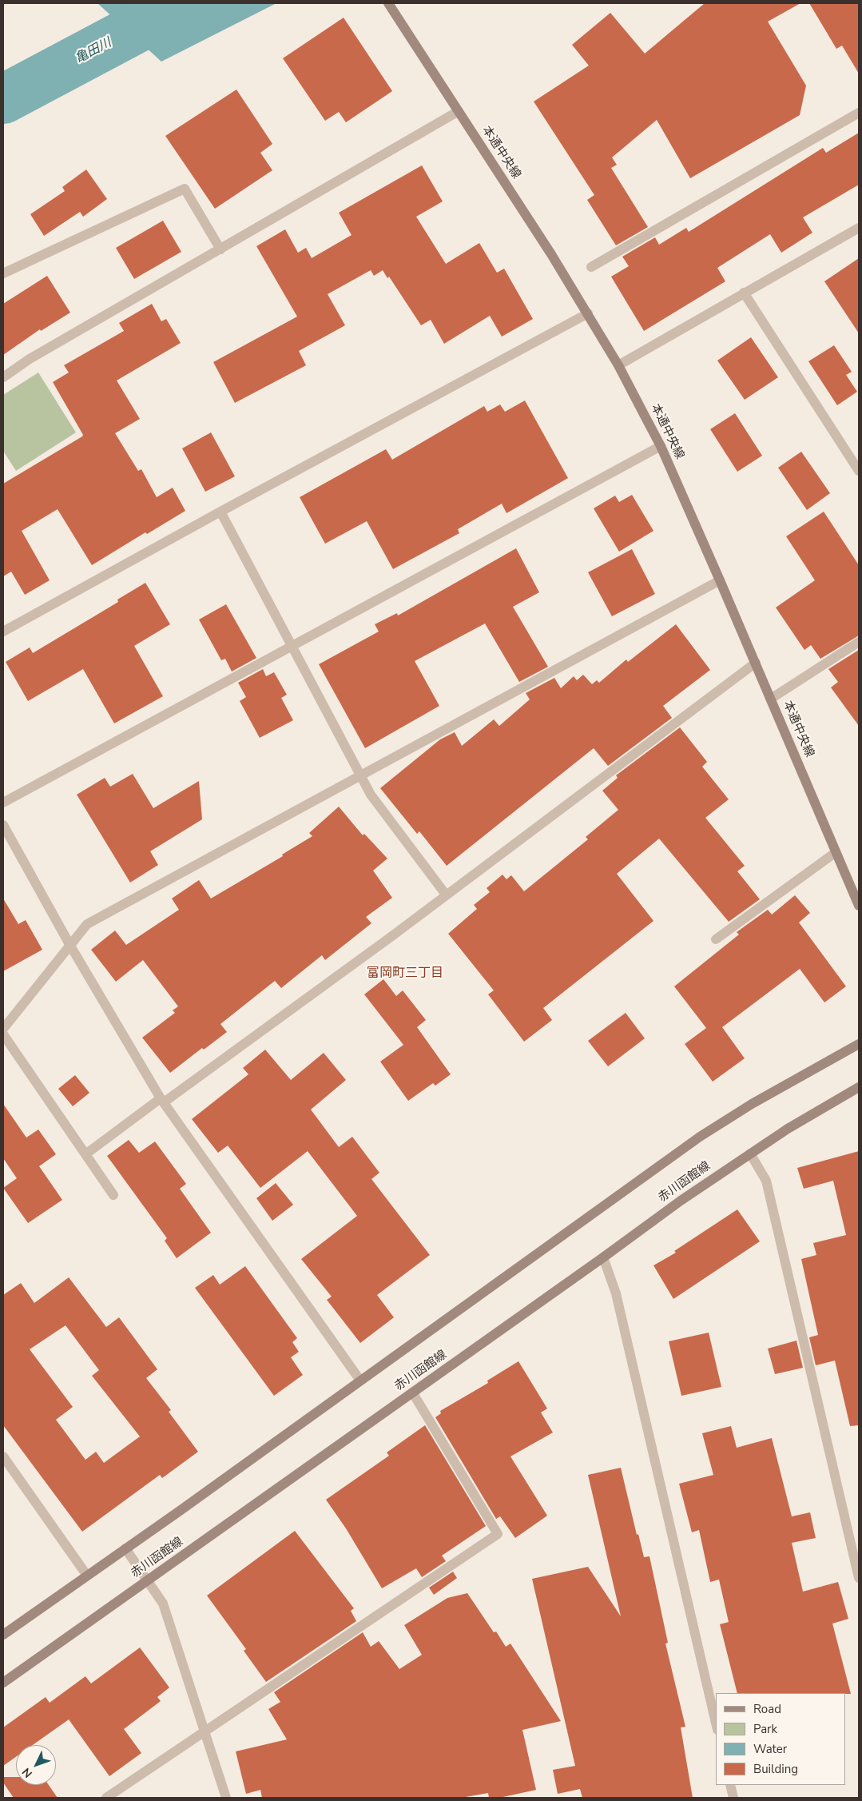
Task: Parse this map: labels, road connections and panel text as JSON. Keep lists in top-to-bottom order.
{
  "streets": {
    "main road": ["本通中央線", "赤川函館線"]
  },
  "districts": ["富岡町三丁目"],
  "water": ["亀田川"],
  "legend": [
    "Road",
    "Park",
    "Water",
    "Building"
  ],
  "north": "bottom left"
}
